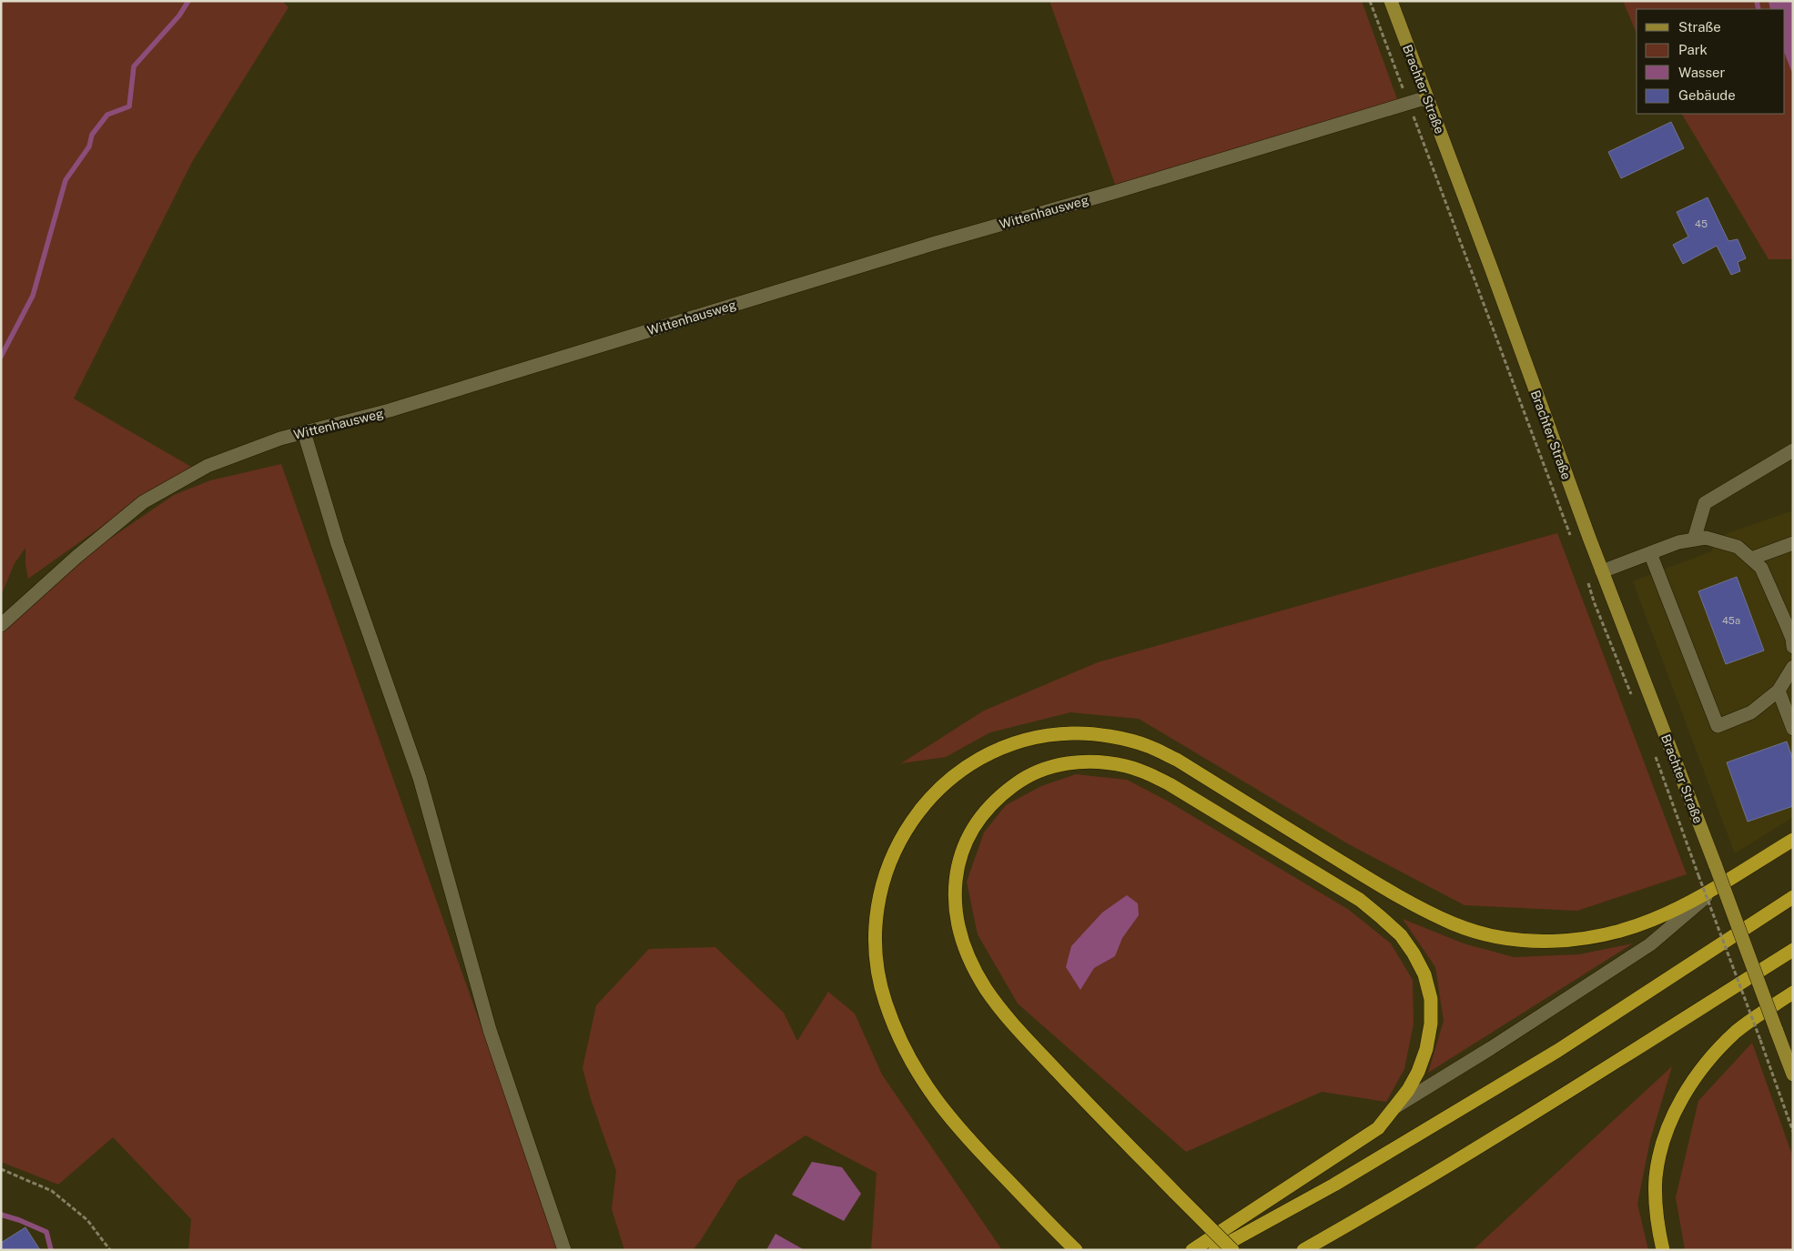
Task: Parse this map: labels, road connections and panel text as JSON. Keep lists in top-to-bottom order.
{
  "streets": {
    "main road": ["Brachter Straße"],
    "street": ["Wittenhausweg"]
  },
  "crossings": [
    ["Brachter Straße", "Wittenhausweg"]
  ],
  "house_numbers": ["45", "45a"],
  "legend": [
    "Straße",
    "Park",
    "Wasser",
    "Gebäude"
  ]
}
